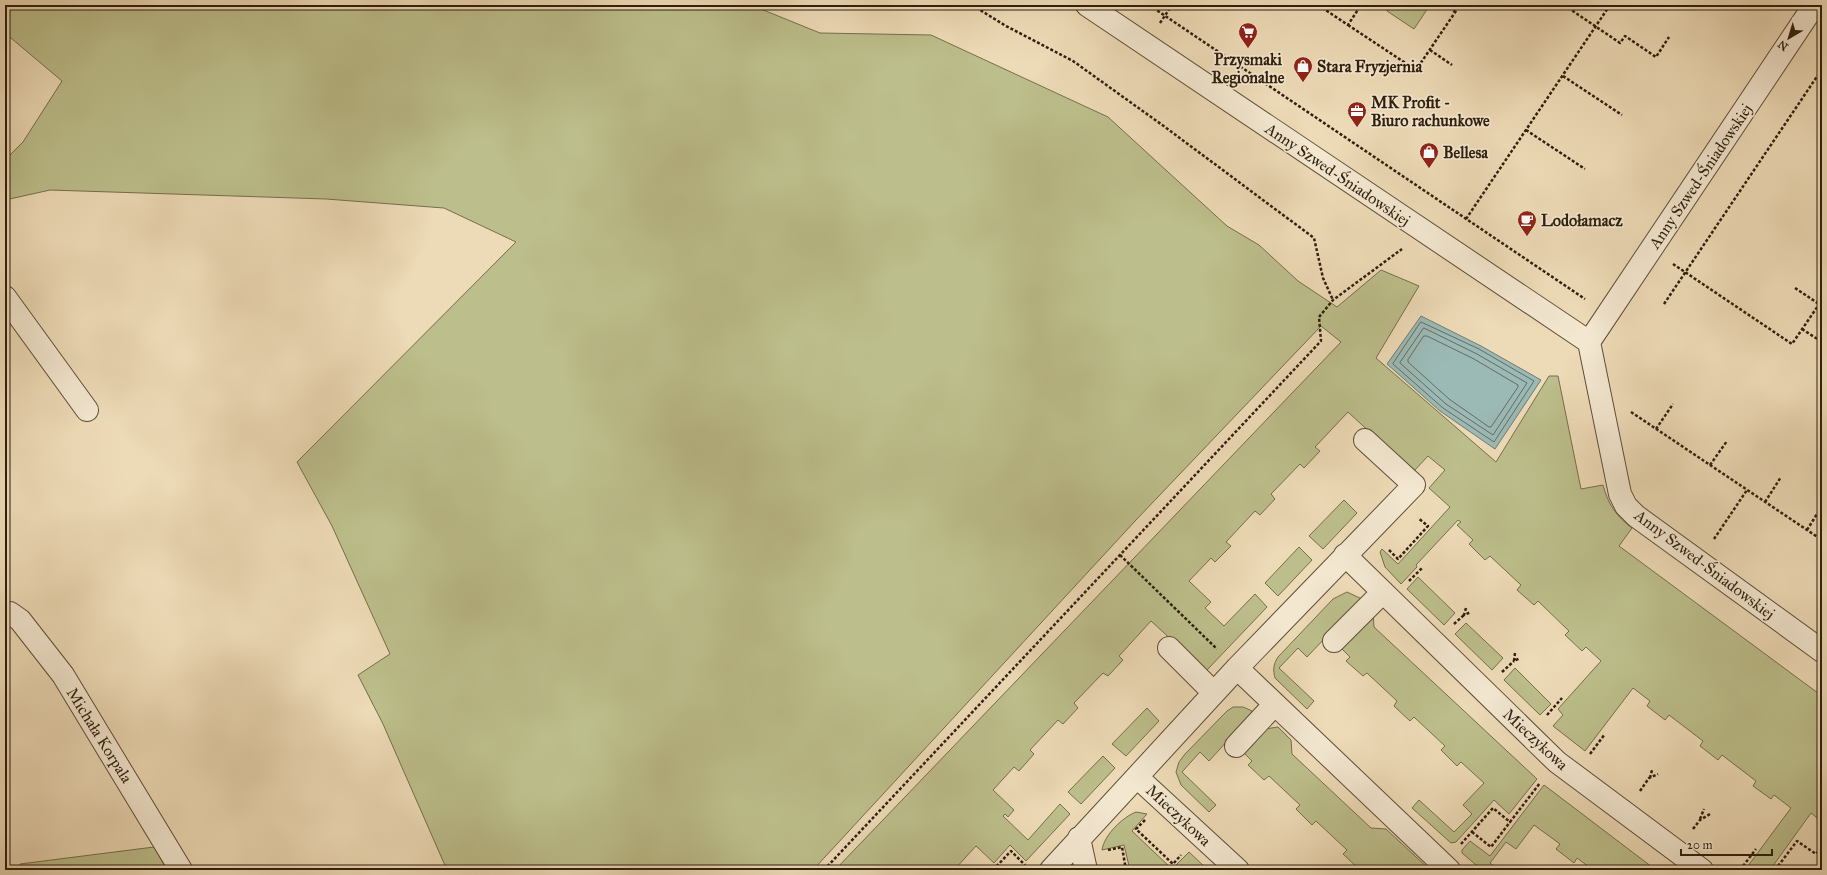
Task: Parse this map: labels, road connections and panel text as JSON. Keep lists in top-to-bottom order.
{
  "streets": {
    "street": ["Anny Szwed-Śniadowskiej", "Michała Korpala", "Mieczykowa"]
  },
  "places": {
    "supermarket": ["Przysmaki Regionalne"],
    "shop": ["Stara Fryzjernia", "Bellesa"],
    "office": ["MK Profit - Biuro rachunkowe"],
    "cafe": ["Lodołamacz"]
  },
  "scale_bar": "20 m",
  "north": "bottom left"
}
